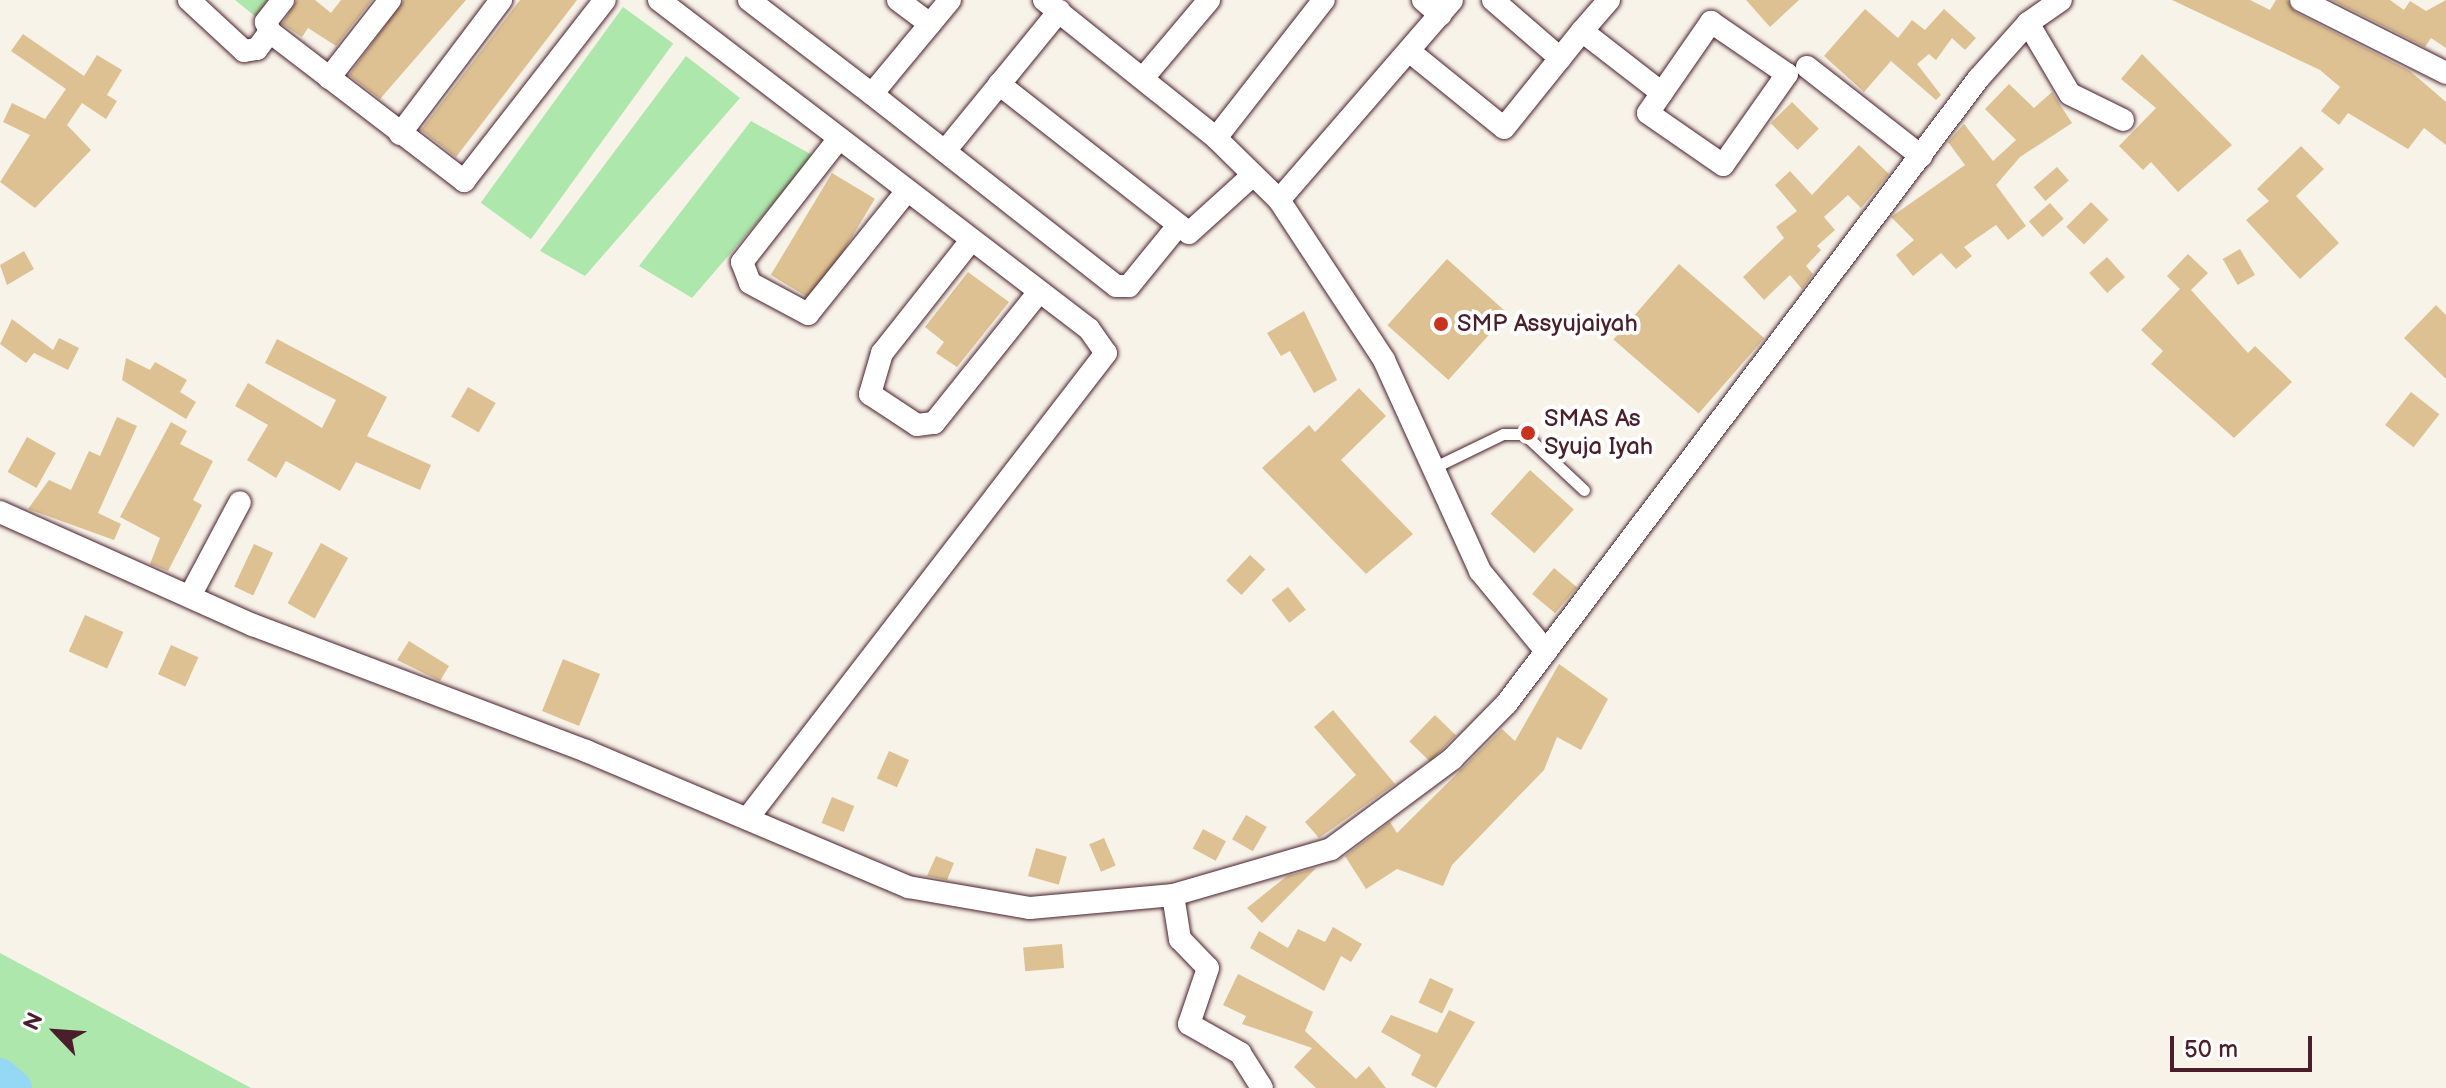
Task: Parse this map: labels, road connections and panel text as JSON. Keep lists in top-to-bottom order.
{
  "places": ["SMP Assyujaiyah", "SMAS As Syuja Iyah"],
  "scale_bar": "50 m",
  "north": "top left"
}
